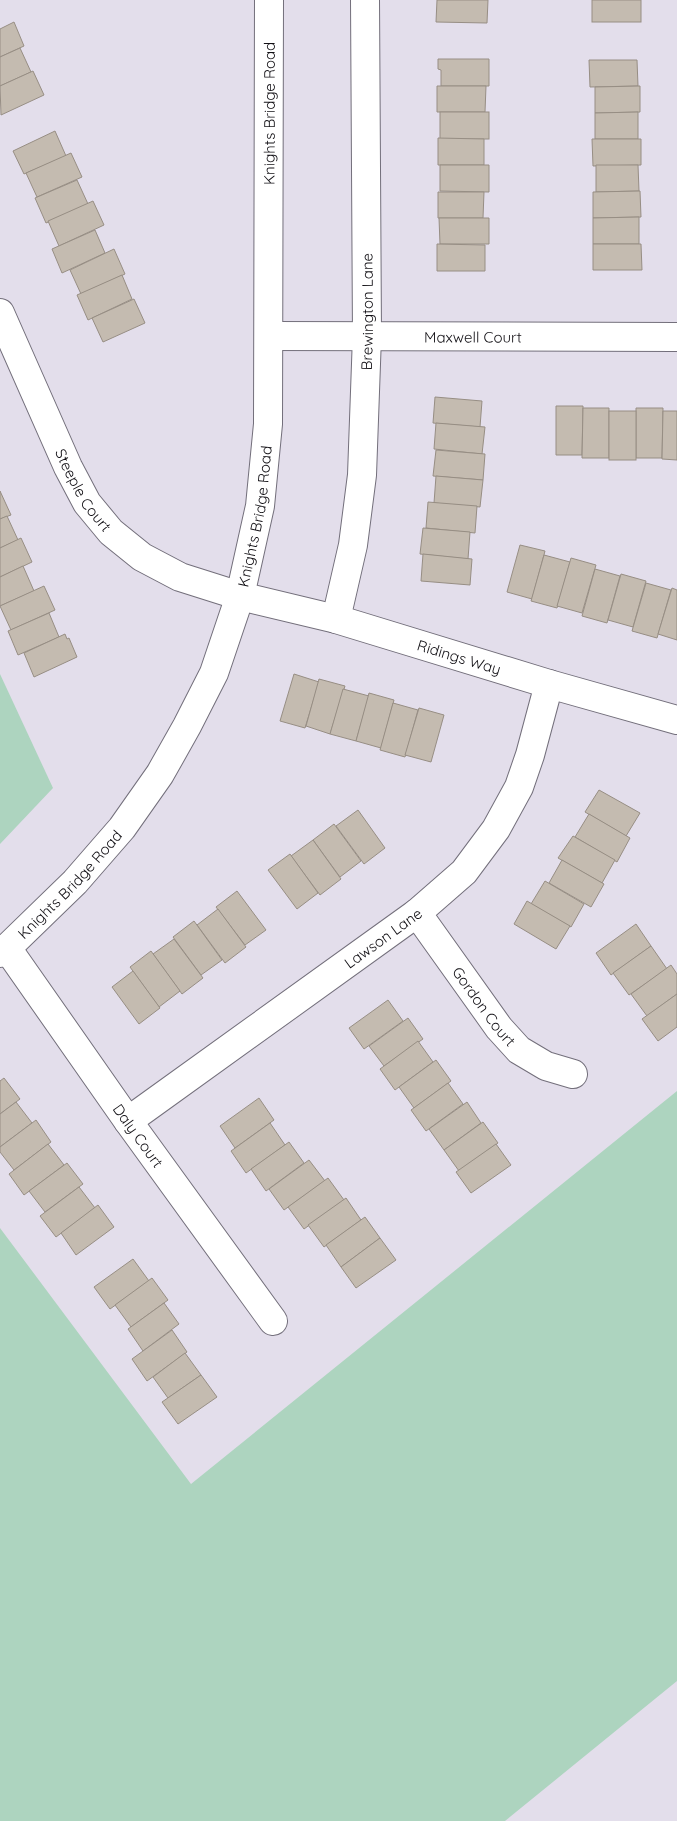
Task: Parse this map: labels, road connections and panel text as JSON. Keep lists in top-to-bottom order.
{
  "streets": {
    "street": [
      "Knights Bridge Road",
      "Brewington Lane",
      "Maxwell Court",
      "Steeple Court",
      "Ridings Way",
      "Lawson Lane",
      "Gordon Court",
      "Daly Court"
    ]
  },
  "crossings": [
    ["Knights Bridge Road", "Maxwell Court"],
    ["Knights Bridge Road", "Steeple Court"],
    ["Knights Bridge Road", "Ridings Way"],
    ["Knights Bridge Road", "Daly Court"],
    ["Brewington Lane", "Maxwell Court"],
    ["Brewington Lane", "Ridings Way"],
    ["Steeple Court", "Ridings Way"],
    ["Ridings Way", "Lawson Lane"],
    ["Lawson Lane", "Gordon Court"],
    ["Lawson Lane", "Daly Court"]
  ]
}
